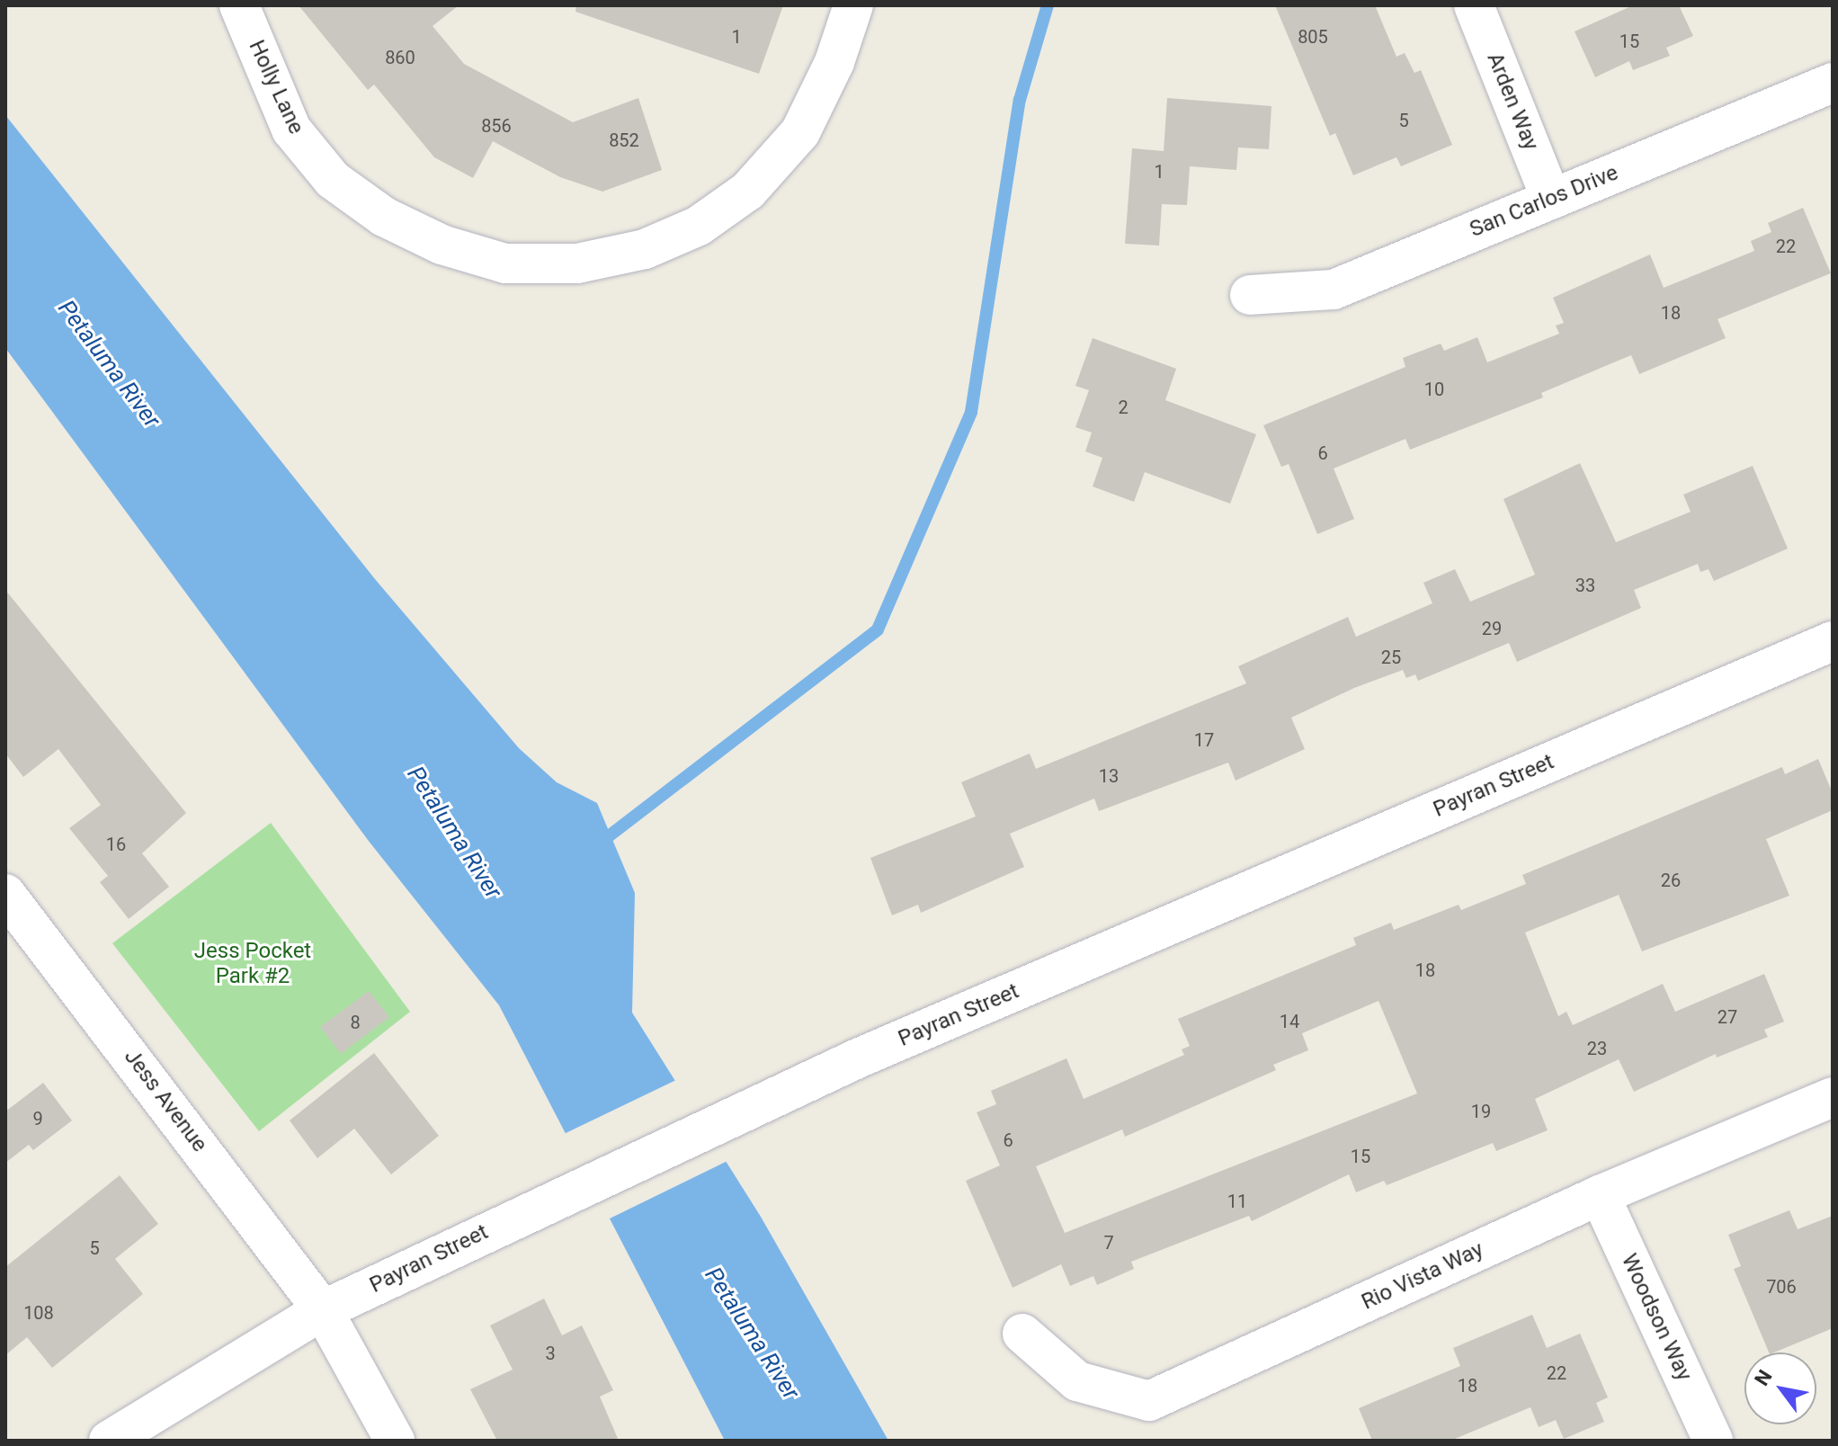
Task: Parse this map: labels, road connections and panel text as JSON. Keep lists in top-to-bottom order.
{
  "streets": {
    "street": [
      "Holly Lane",
      "Arden Way",
      "San Carlos Drive",
      "Payran Street",
      "Jess Avenue",
      "Rio Vista Way",
      "Woodson Way"
    ]
  },
  "crossings": [
    ["Arden Way", "San Carlos Drive"],
    ["Payran Street", "Jess Avenue"],
    ["Rio Vista Way", "Woodson Way"]
  ],
  "water": ["Petaluma River"],
  "parks": ["Jess Pocket Park #2"],
  "house_numbers": [
    "1",
    "805",
    "15",
    "860",
    "5",
    "856",
    "852",
    "1",
    "22",
    "18",
    "10",
    "2",
    "6",
    "33",
    "29",
    "25",
    "17",
    "13",
    "16",
    "26",
    "18",
    "27",
    "14",
    "8",
    "23",
    "19",
    "9",
    "6",
    "15",
    "11",
    "7",
    "5",
    "706",
    "108",
    "3",
    "22",
    "18"
  ],
  "north": "top left"
}
